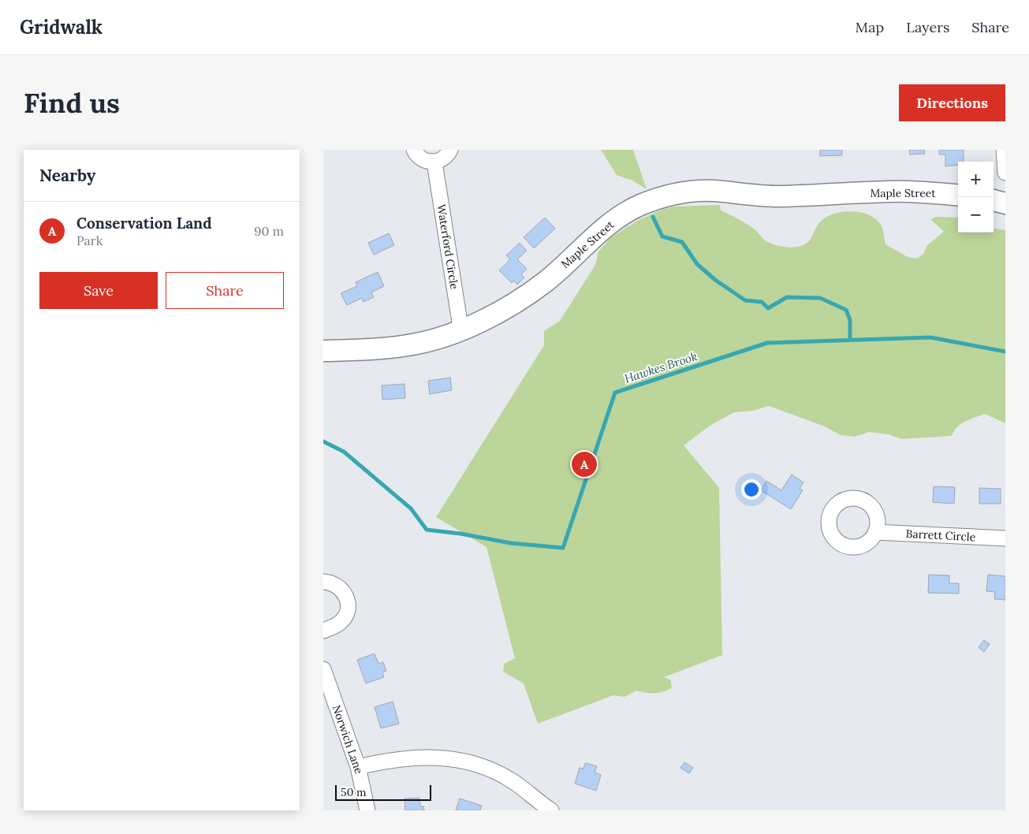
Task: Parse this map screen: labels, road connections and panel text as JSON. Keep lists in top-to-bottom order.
{
  "streets": {
    "street": [
      "Maple Street",
      "Waterford Circle",
      "Barrett Circle",
      "Norwich Lane"
    ]
  },
  "crossings": [
    ["Maple Street", "Waterford Circle"]
  ],
  "water": ["Hawkes Brook"],
  "scale_bar": "50 m",
  "page": {
    "header": "Gridwalk",
    "nav": ["Map", "Layers", "Share"],
    "buttons": [
      "Directions",
      ["Save", "Share"]
    ],
    "title": "Find us",
    "heading": "Nearby",
    "map_buttons": ["+", "−"],
    "list": [
      {
        "mark": "A",
        "name": "Conservation Land",
        "note": "Park",
        "value": "90 m"
      }
    ],
    "pins": "A",
    "scale": "50 m"
  }
}
